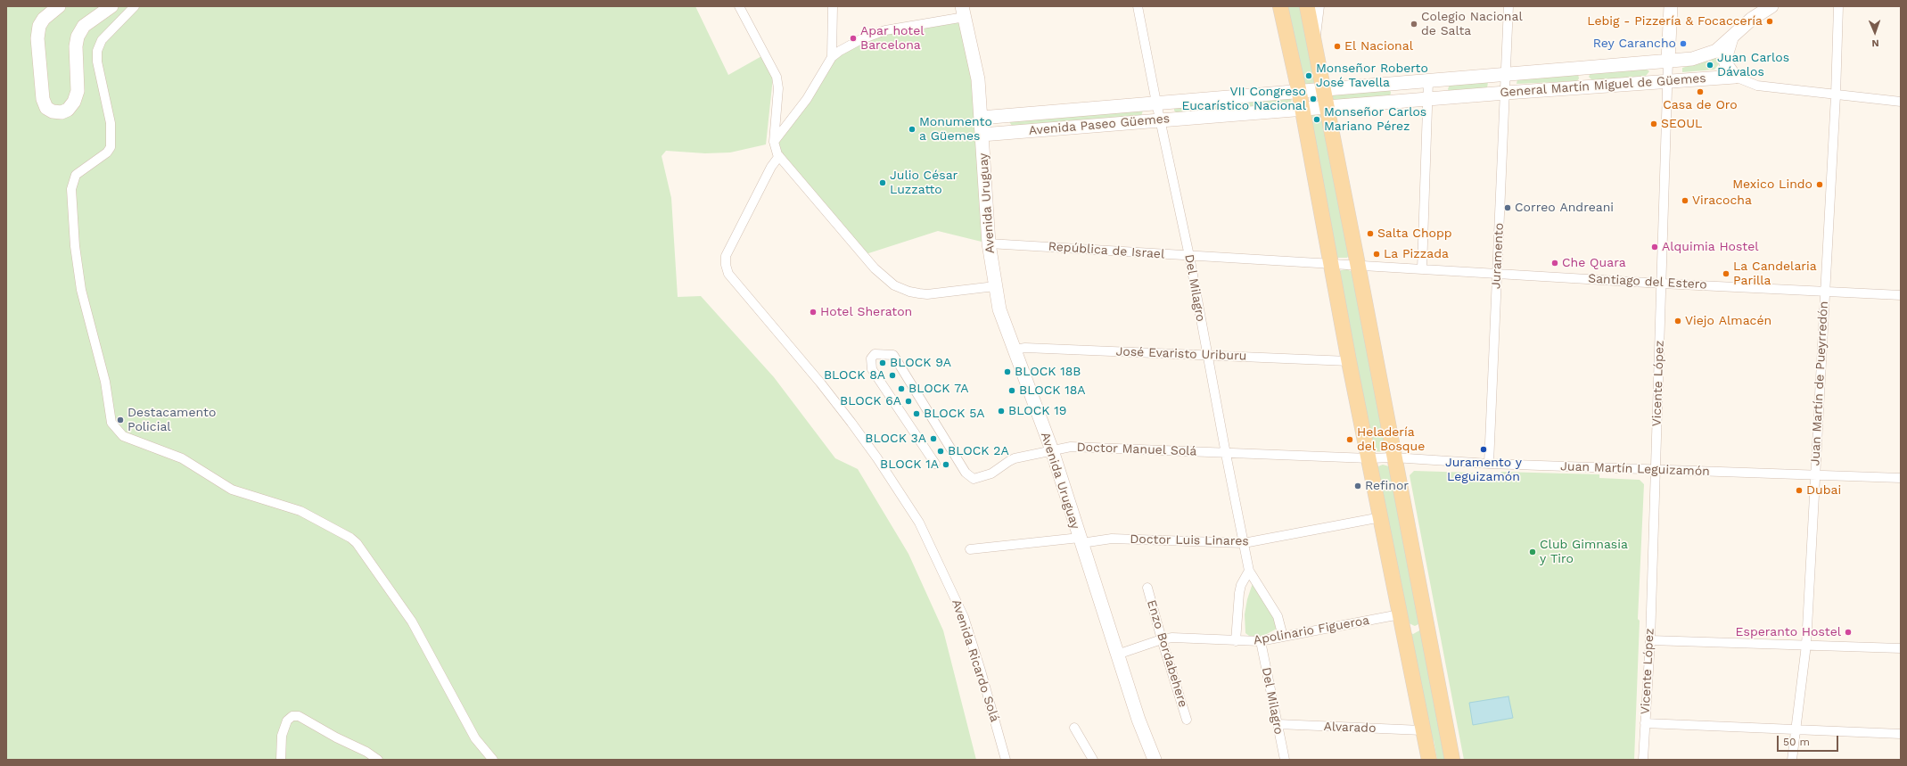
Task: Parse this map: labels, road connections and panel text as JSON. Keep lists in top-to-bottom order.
{
  "streets": {
    "street": [
      "General Martín Miguel de Güemes",
      "Avenida Paseo Güemes",
      "Avenida Uruguay",
      "República de Israel",
      "Juramento",
      "Santiago del Estero",
      "Del Milagro",
      "José Evaristo Uriburu",
      "Vicente López",
      "Juan Martín de Pueyrredón",
      "Doctor Manuel Solá",
      "Juan Martín Leguizamón",
      "Doctor Luis Linares",
      "Apolinario Figueroa",
      "Enzo Bordabehere",
      "Avenida Ricardo Solá",
      "Alvarado"
    ]
  },
  "crossings": [
    ["General Martín Miguel de Güemes", "Avenida Paseo Güemes"],
    ["General Martín Miguel de Güemes", "Juramento"],
    ["General Martín Miguel de Güemes", "Vicente López"],
    ["General Martín Miguel de Güemes", "Juan Martín de Pueyrredón"],
    ["Avenida Paseo Güemes", "Avenida Uruguay"],
    ["Avenida Paseo Güemes", "Del Milagro"],
    ["Avenida Uruguay", "República de Israel"],
    ["Avenida Uruguay", "José Evaristo Uriburu"],
    ["Avenida Uruguay", "Doctor Manuel Solá"],
    ["Avenida Uruguay", "Doctor Luis Linares"],
    ["Avenida Uruguay", "Apolinario Figueroa"],
    ["República de Israel", "Santiago del Estero"],
    ["República de Israel", "Del Milagro"],
    ["Juramento", "Santiago del Estero"],
    ["Juramento", "Juan Martín Leguizamón"],
    ["Santiago del Estero", "Vicente López"],
    ["Santiago del Estero", "Juan Martín de Pueyrredón"],
    ["Del Milagro", "José Evaristo Uriburu"],
    ["Del Milagro", "Doctor Manuel Solá"],
    ["Del Milagro", "Doctor Luis Linares"],
    ["Del Milagro", "Apolinario Figueroa"],
    ["Del Milagro", "Alvarado"],
    ["Vicente López", "Juan Martín Leguizamón"],
    ["Juan Martín de Pueyrredón", "Juan Martín Leguizamón"],
    ["Doctor Manuel Solá", "Juan Martín Leguizamón"],
    ["Apolinario Figueroa", "Enzo Bordabehere"]
  ],
  "places": [
    "Lebig - Pizzería & Focaccería",
    "Colegio Nacional de Salta",
    "Apar hotel Barcelona",
    "Rey Carancho",
    "El Nacional",
    "Juan Carlos Dávalos",
    "Monseñor Roberto José Tavella",
    "Casa de Oro",
    "VII Congreso Eucarístico Nacional",
    "Monseñor Carlos Mariano Pérez",
    "SEOUL",
    "Monumento a Güemes",
    "Julio César Luzzatto",
    "Mexico Lindo",
    "Viracocha",
    "Correo Andreani",
    "Salta Chopp",
    "Alquimia Hostel",
    "La Pizzada",
    "Che Quara",
    "La Candelaria Parilla",
    "Hotel Sheraton",
    "Viejo Almacén",
    "BLOCK 9A",
    "BLOCK 18B",
    "BLOCK 8A",
    "BLOCK 7A",
    "BLOCK 18A",
    "BLOCK 6A",
    "BLOCK 19",
    "BLOCK 5A",
    "Destacamento Policial",
    "BLOCK 3A",
    "Heladería del Bosque",
    "Juramento y Leguizamón",
    "BLOCK 2A",
    "BLOCK 1A",
    "Refinor",
    "Dubai",
    "Club Gimnasia y Tiro",
    "Esperanto Hostel"
  ],
  "scale_bar": "50 m",
  "north": "bottom"
}
